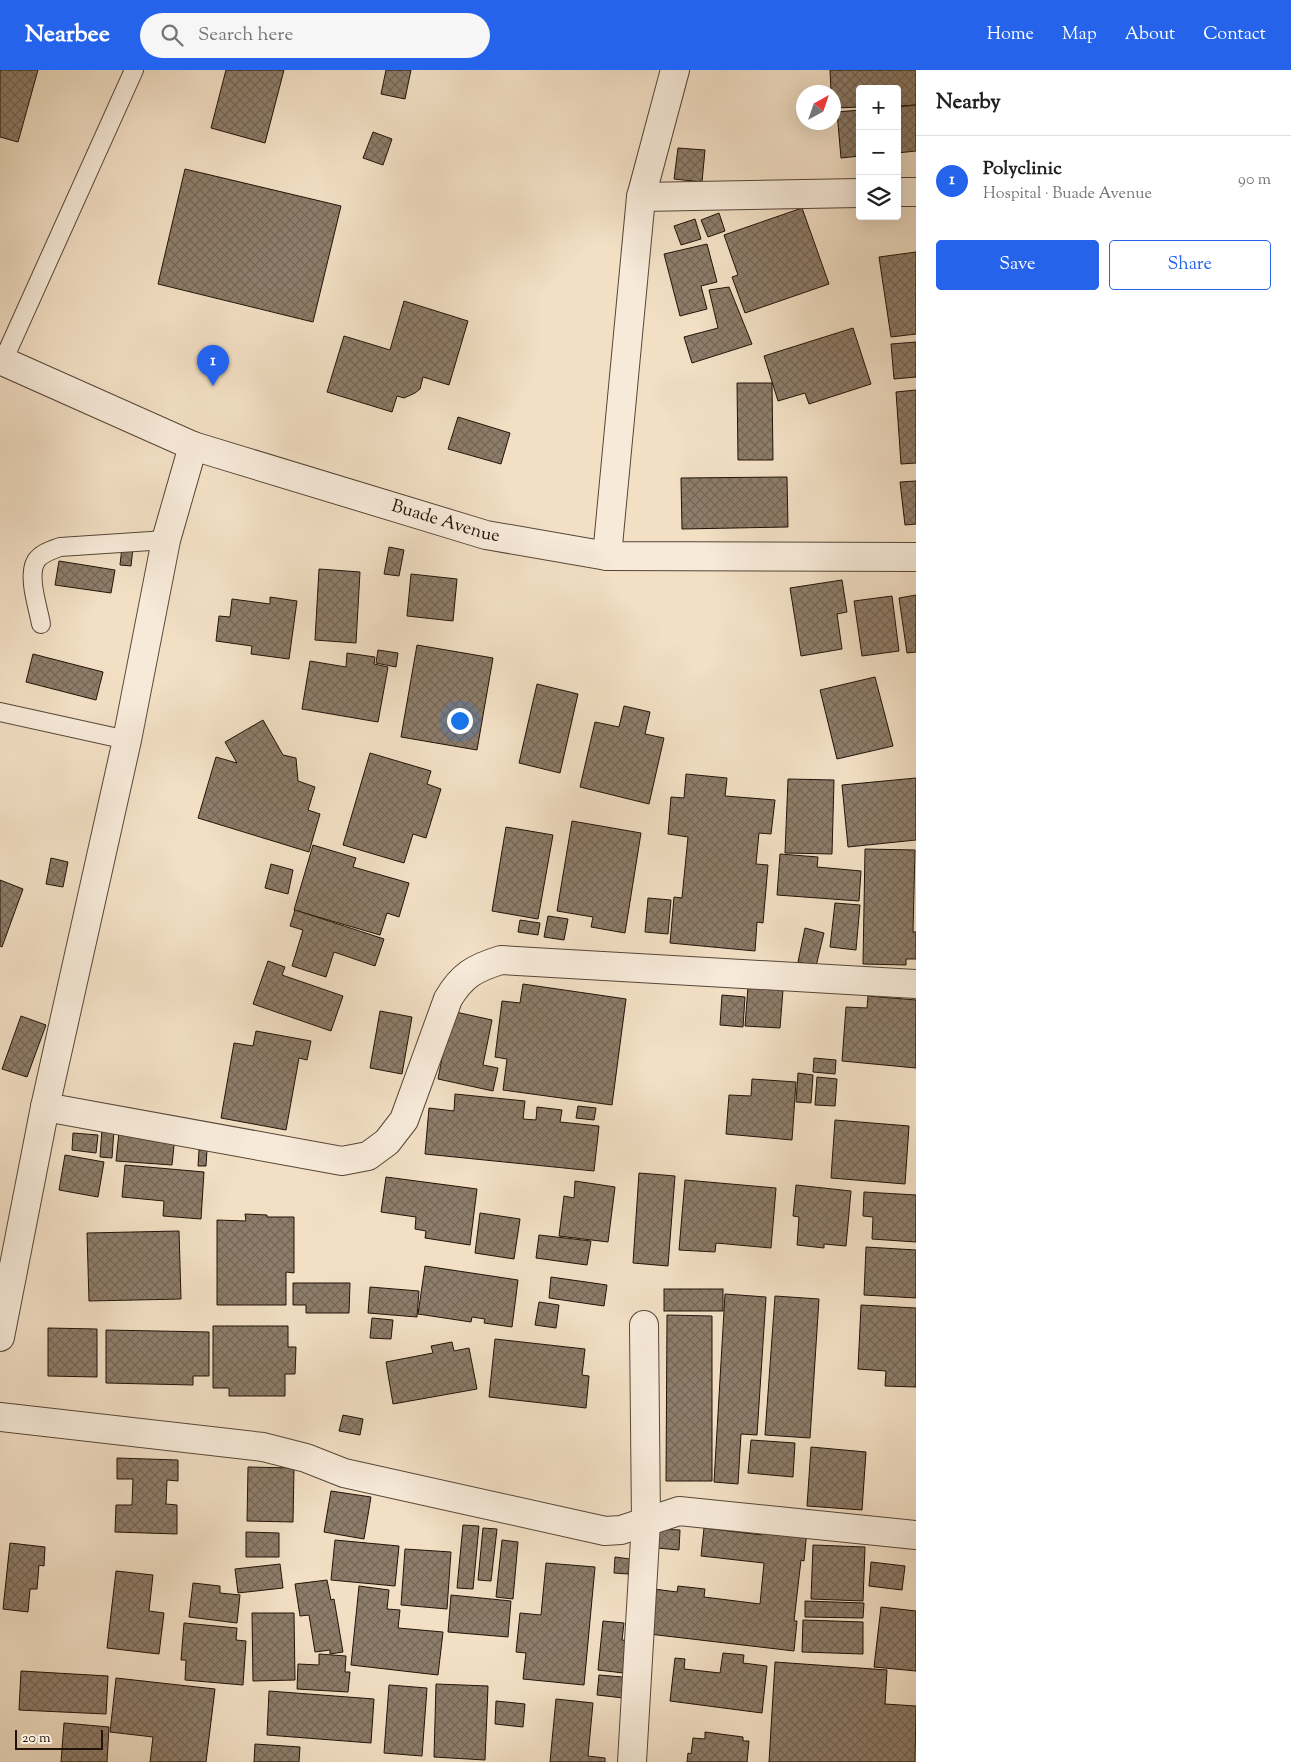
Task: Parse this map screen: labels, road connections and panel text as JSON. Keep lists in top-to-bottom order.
{
  "streets": {
    "street": ["Buade Avenue"]
  },
  "scale_bar": "20 m",
  "north": "top right",
  "page": {
    "header": "Nearbee",
    "search": "Search here",
    "nav": [
      "Home",
      "Map",
      "About",
      "Contact"
    ],
    "heading": "Nearby",
    "map_buttons": ["+", "−"],
    "list": [
      {
        "mark": "1",
        "name": "Polyclinic",
        "note": "Hospital · Buade Avenue",
        "value": "90 m"
      }
    ],
    "buttons": ["Save", "Share"],
    "pins": "1",
    "scale": "20 m"
  }
}
